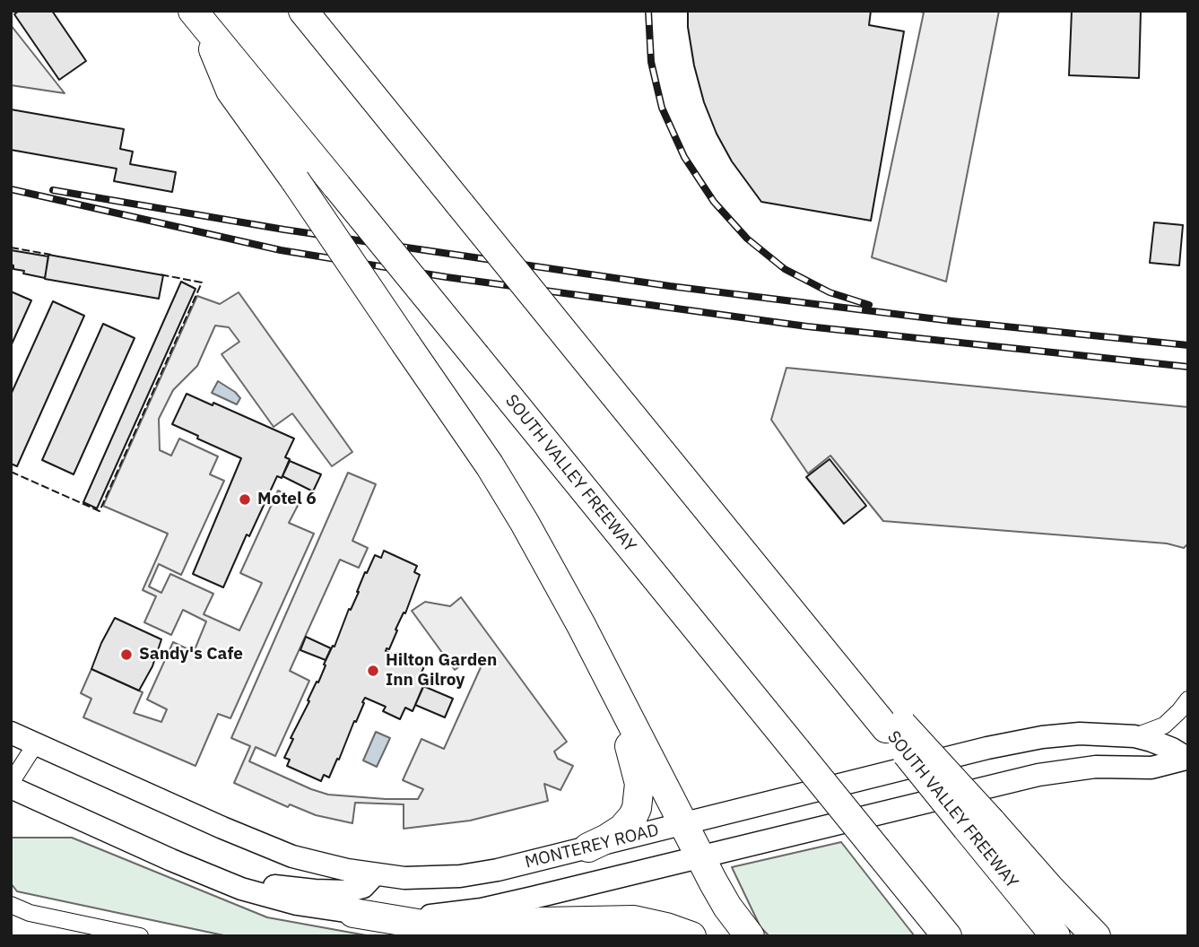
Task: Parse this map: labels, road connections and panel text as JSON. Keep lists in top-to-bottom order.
{
  "streets": {
    "highway": ["SOUTH VALLEY FREEWAY"],
    "main road": ["MONTEREY ROAD"]
  },
  "places": ["Motel 6", "Sandy's Cafe", "Hilton Garden Inn Gilroy"]
}
